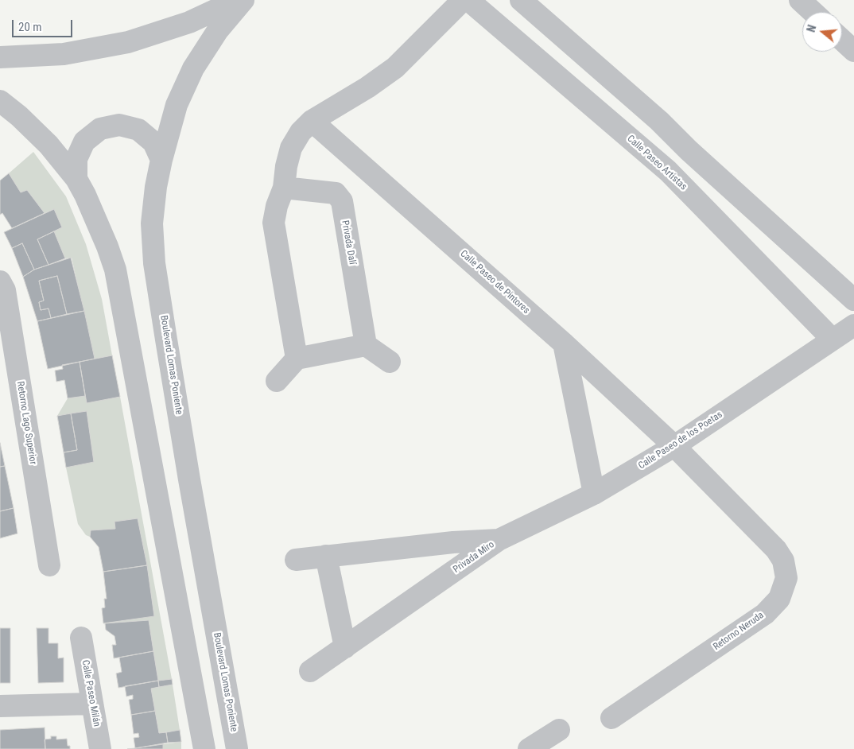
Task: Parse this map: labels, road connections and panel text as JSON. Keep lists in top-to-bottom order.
{
  "streets": {
    "street": [
      "Calle Paseo Artistas",
      "Privada Dalí",
      "Calle Paseo de Pintores",
      "Boulevard Lomas Poniente",
      "Retorno Lago Superior",
      "Calle Paseo de los Poetas",
      "Privada Miro",
      "Retorno Neruda",
      "Calle Paseo Milán"
    ]
  },
  "crossings": [
    ["Calle Paseo Artistas", "Calle Paseo de los Poetas"],
    ["Calle Paseo de Pintores", "Calle Paseo de los Poetas"],
    ["Calle Paseo de Pintores", "Retorno Neruda"],
    ["Calle Paseo de los Poetas", "Privada Miro"],
    ["Calle Paseo de los Poetas", "Retorno Neruda"]
  ],
  "scale_bar": "20 m",
  "north": "left"
}
